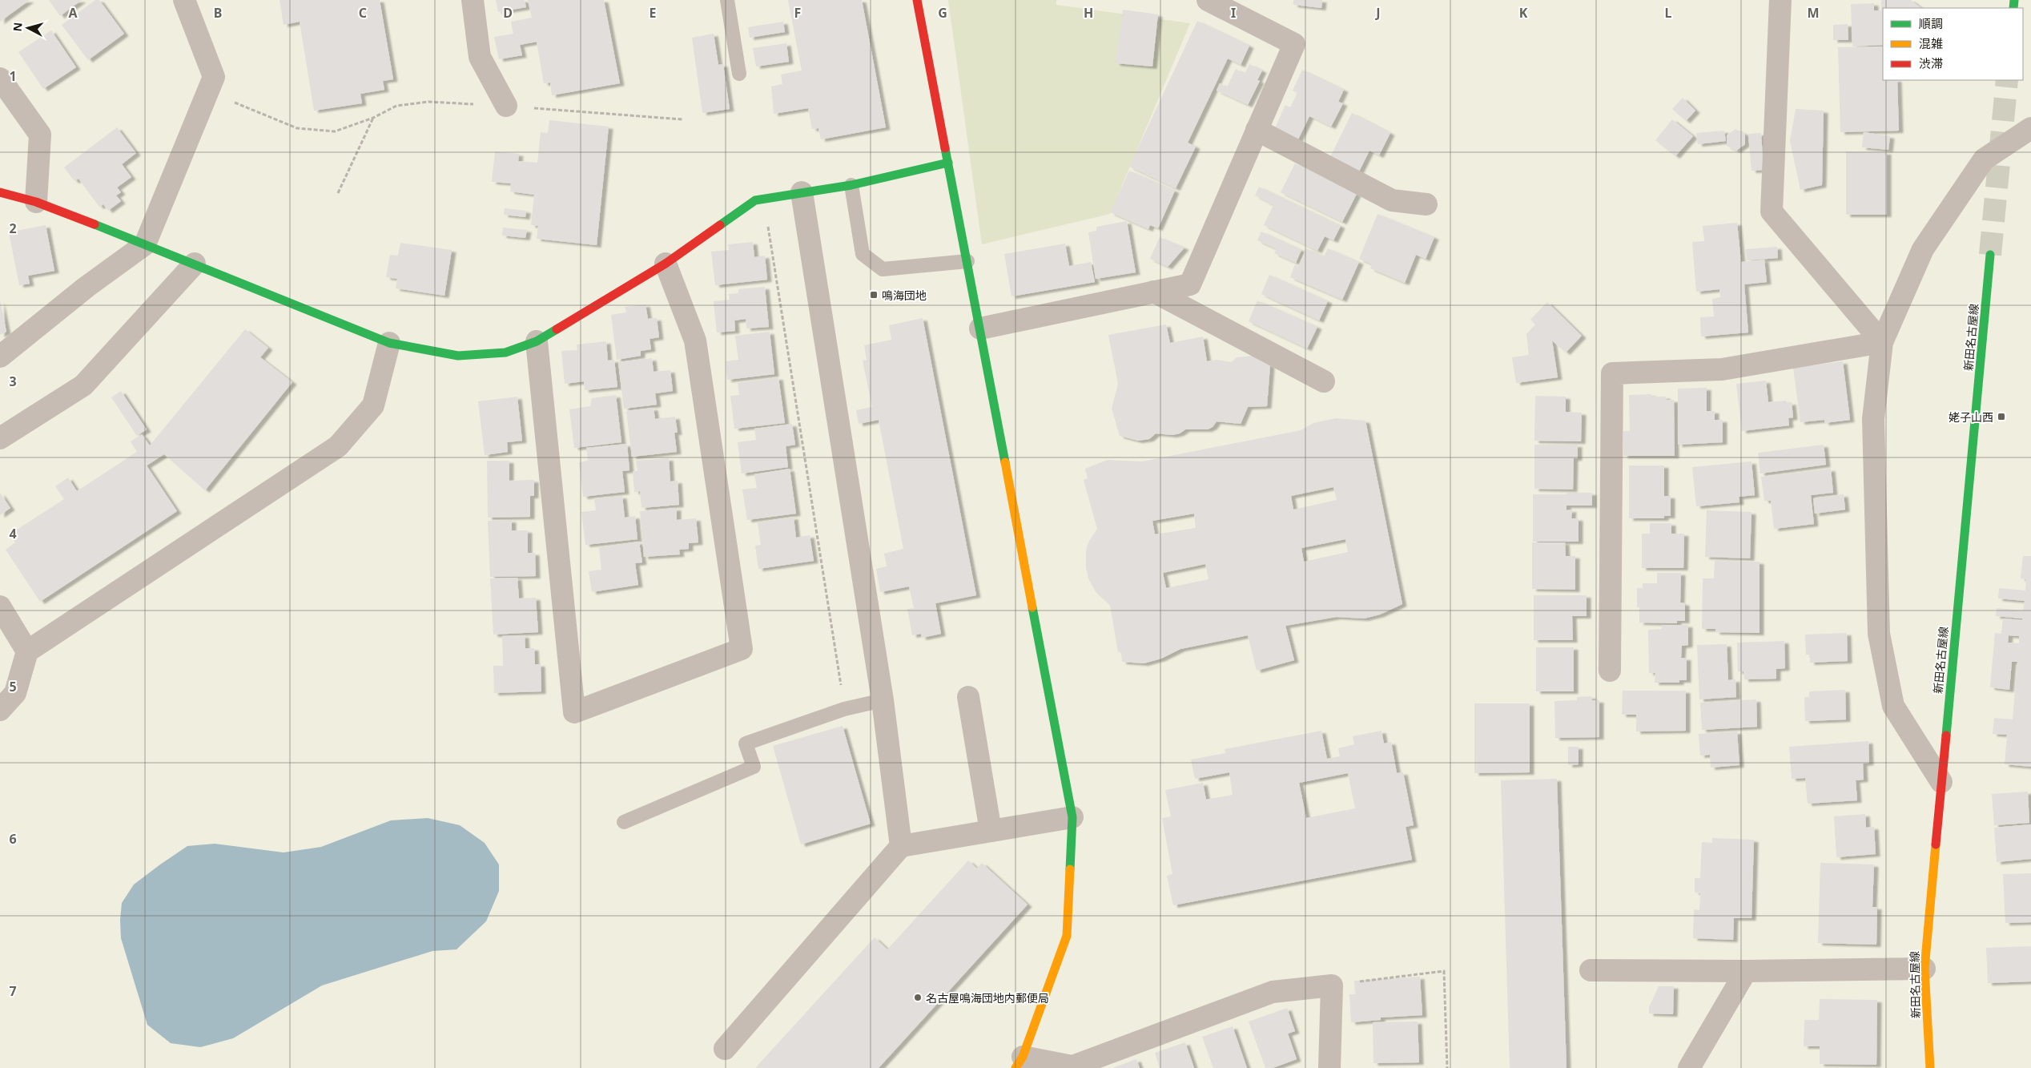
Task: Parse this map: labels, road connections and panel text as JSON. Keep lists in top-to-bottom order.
{
  "streets": {
    "street": ["新田名古屋線"]
  },
  "places": {
    "transit": ["鳴海団地", "姥子山西"],
    "other": ["名古屋鳴海団地内郵便局"]
  },
  "legend": ["順調", "混雑", "渋滞"],
  "north": "left",
  "grid": {
    "columns": [
      "A",
      "B",
      "C",
      "D",
      "E",
      "F",
      "G",
      "H",
      "I",
      "J",
      "K",
      "L",
      "M"
    ],
    "rows": [
      "1",
      "2",
      "3",
      "4",
      "5",
      "6",
      "7"
    ]
  }
}
